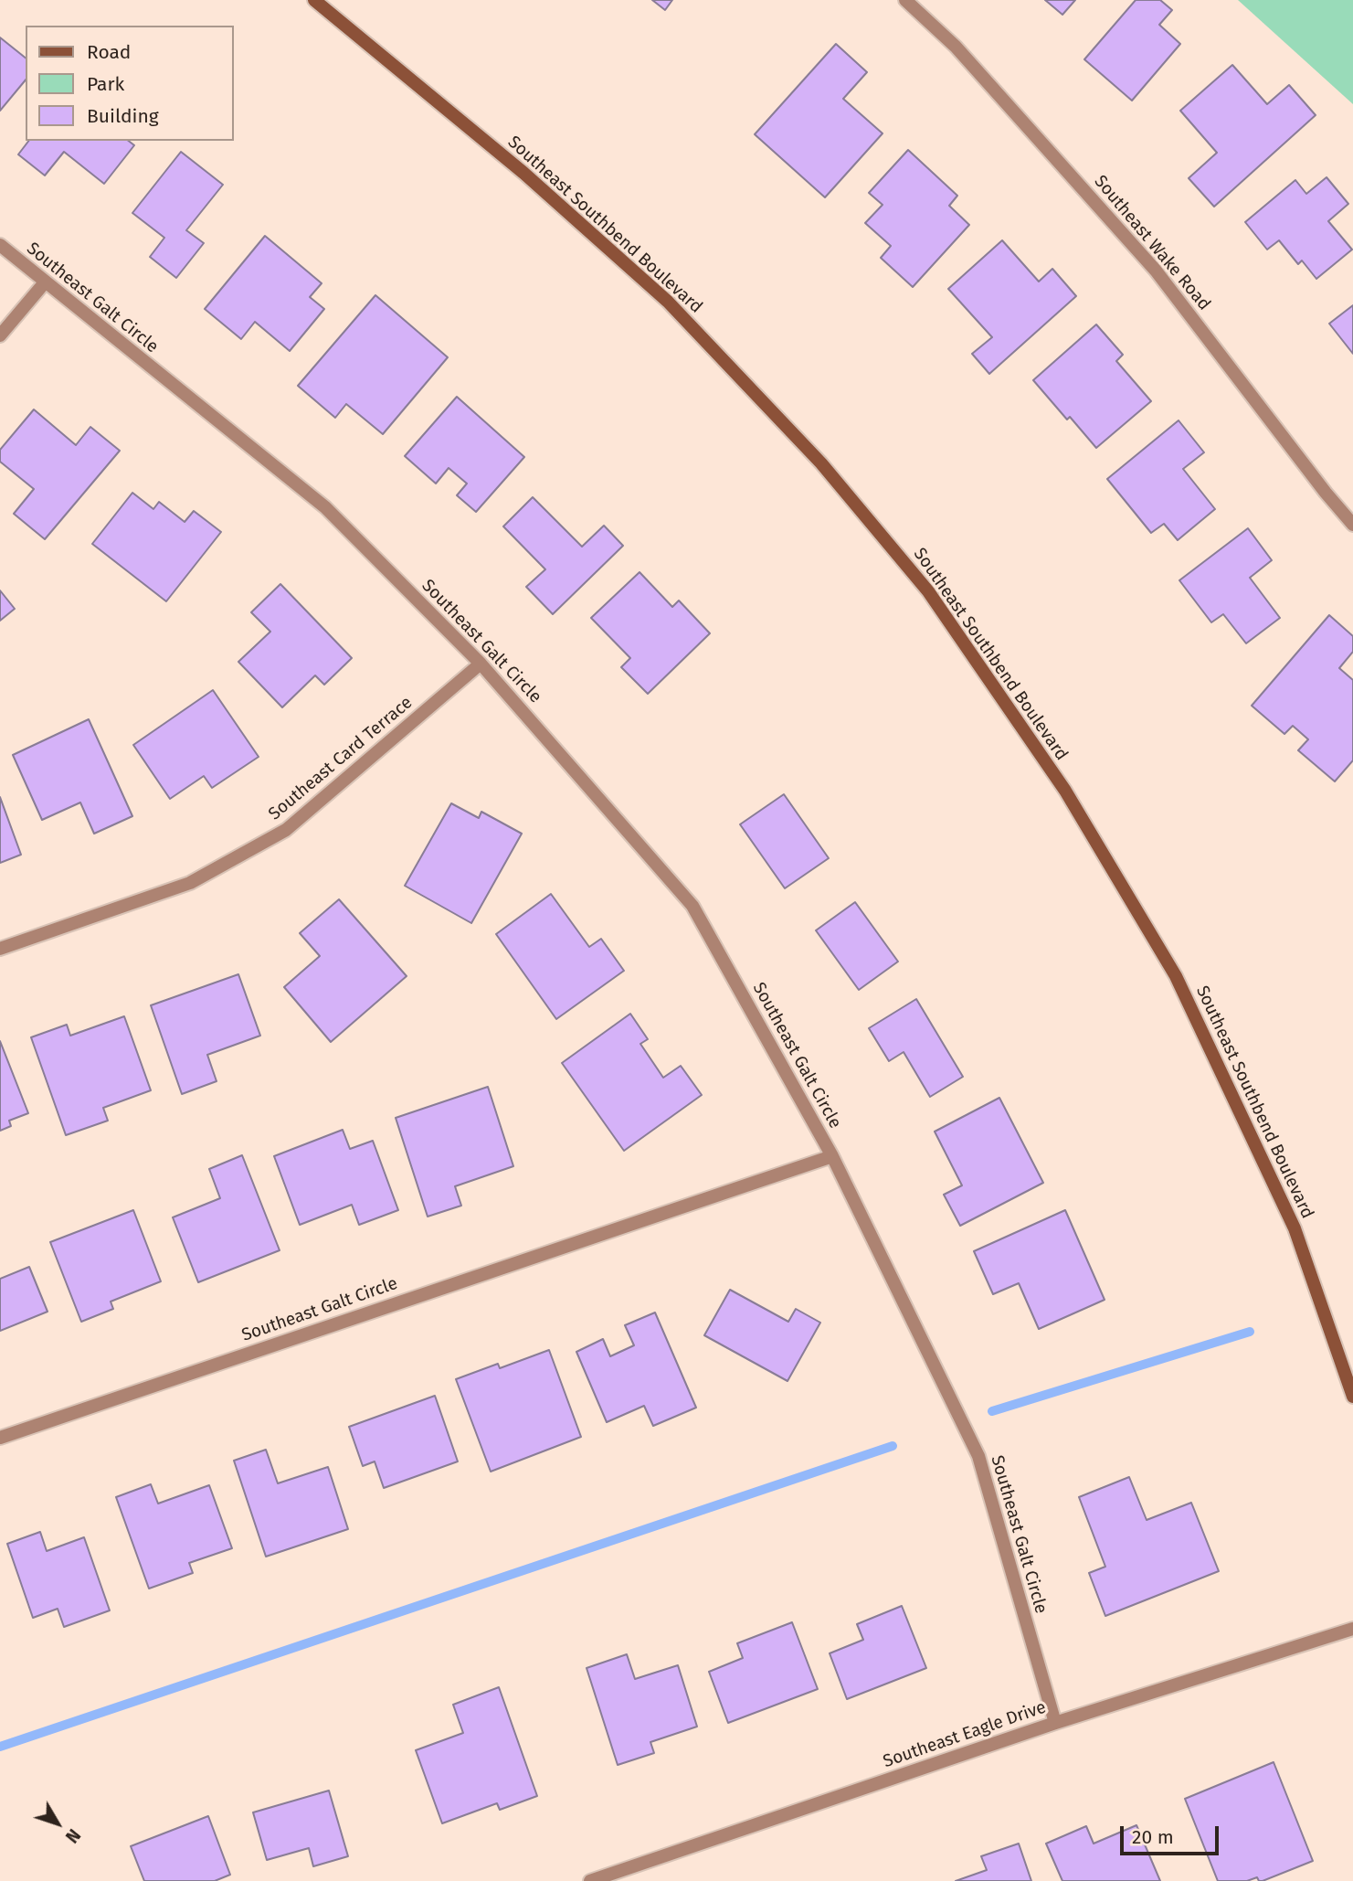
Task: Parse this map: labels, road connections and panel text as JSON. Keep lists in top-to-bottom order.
{
  "streets": {
    "street": [
      "Southeast Southbend Boulevard",
      "Southeast Wake Road",
      "Southeast Galt Circle",
      "Southeast Card Terrace",
      "Southeast Eagle Drive"
    ]
  },
  "crossings": [
    ["Southeast Galt Circle", "Southeast Card Terrace"],
    ["Southeast Galt Circle", "Southeast Eagle Drive"]
  ],
  "legend": ["Road", "Park", "Building"],
  "scale_bar": "20 m",
  "north": "bottom right"
}
